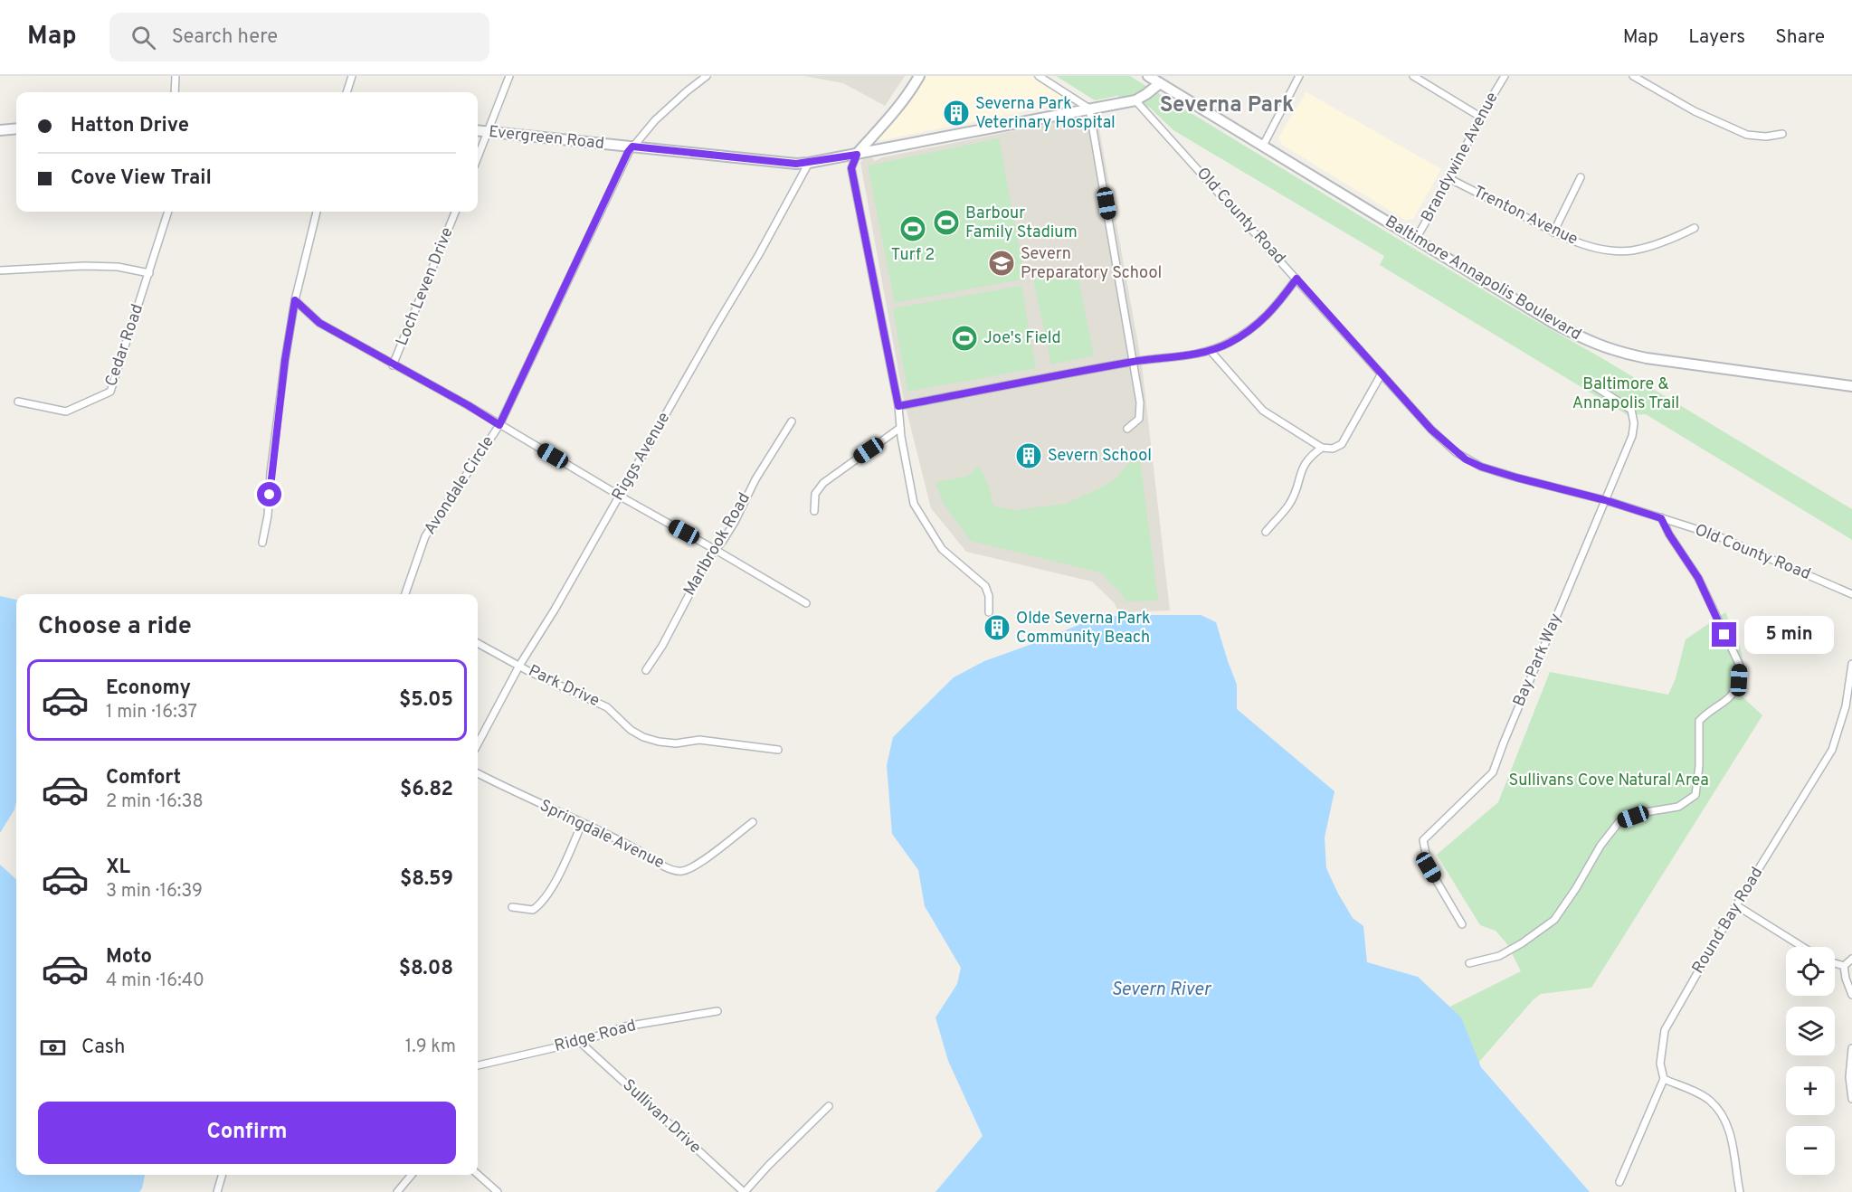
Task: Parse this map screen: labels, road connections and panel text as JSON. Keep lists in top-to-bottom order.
{
  "streets": {
    "street": [
      "Evergreen Road",
      "Brandywine Avenue",
      "Old County Road",
      "Trenton Avenue",
      "Baltimore Annapolis Boulevard",
      "Loch Leven Drive",
      "Cedar Road",
      "Riggs Avenue",
      "Avondale Circle",
      "Marlbrook Road",
      "Bay Park Way",
      "Park Drive",
      "Springdale Avenue",
      "Round Bay Road",
      "Ridge Road",
      "Sullivan Drive"
    ]
  },
  "crossings": [
    ["Evergreen Road", "Old County Road"],
    ["Evergreen Road", "Baltimore Annapolis Boulevard"],
    ["Evergreen Road", "Riggs Avenue"],
    ["Evergreen Road", "Avondale Circle"],
    ["Brandywine Avenue", "Trenton Avenue"],
    ["Brandywine Avenue", "Baltimore Annapolis Boulevard"],
    ["Old County Road", "Bay Park Way"],
    ["Riggs Avenue", "Park Drive"],
    ["Ridge Road", "Sullivan Drive"]
  ],
  "districts": ["Severna Park"],
  "water": ["Severn River"],
  "parks": ["Baltimore & Annapolis Trail", "Sullivans Cove Natural Area"],
  "places": {
    "building": ["Severna Park Veterinary Hospital", "Severn School", "Olde Severna Park Community Beach"],
    "sports": ["Barbour Family Stadium", "Turf 2", "Joe's Field"],
    "school or university": ["Severn Preparatory School"]
  },
  "page": {
    "header": "Map",
    "search": "Search here",
    "nav": ["Map", "Layers", "Share"],
    "banner": ["Hatton Drive", "Cove View Trail"],
    "heading": "Choose a ride",
    "bubble": "5 min",
    "list": [
      {
        "name": "Economy",
        "note": "1 min · 16:37",
        "value": "$5.05"
      },
      {
        "name": "Comfort",
        "note": "2 min · 16:38",
        "value": "$6.82"
      },
      {
        "name": "XL",
        "note": "3 min · 16:39",
        "value": "$8.59"
      },
      {
        "name": "Moto",
        "note": "4 min · 16:40",
        "value": "$8.08"
      }
    ],
    "map_buttons": ["+", "−"],
    "pay": ["Cash", "1.9 km"],
    "buttons": "Confirm"
  }
}
